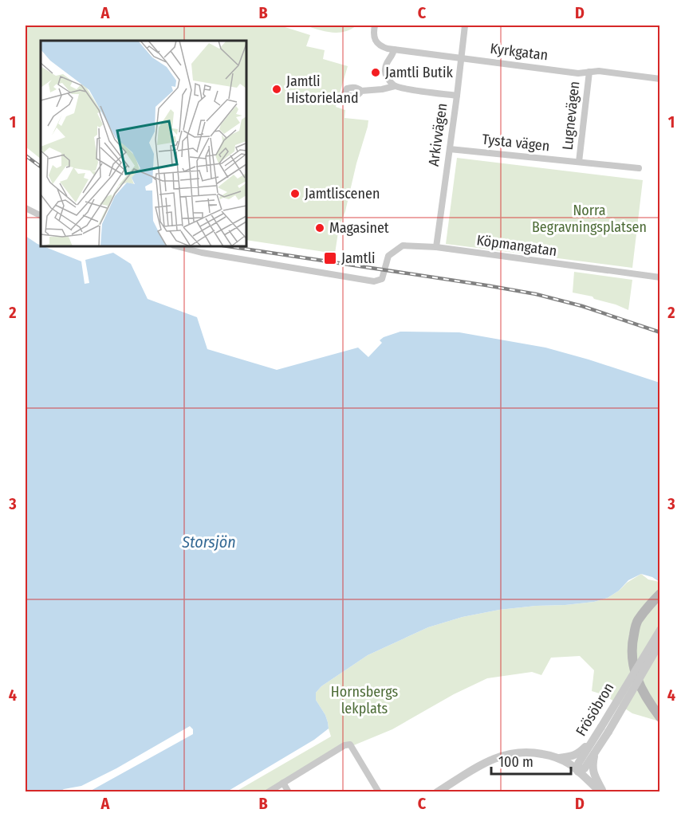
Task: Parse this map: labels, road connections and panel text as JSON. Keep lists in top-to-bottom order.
{
  "streets": {
    "street": [
      "Kyrkgatan",
      "Lugnevägen",
      "Arkivvägen",
      "Tysta vägen",
      "Köpmangatan",
      "Frösöbron"
    ]
  },
  "crossings": [
    ["Kyrkgatan", "Lugnevägen"],
    ["Kyrkgatan", "Arkivvägen"],
    ["Lugnevägen", "Tysta vägen"],
    ["Arkivvägen", "Tysta vägen"],
    ["Arkivvägen", "Köpmangatan"]
  ],
  "water": ["Storsjön"],
  "parks": ["Norra Begravningsplatsen", "Hornsbergs lekplats"],
  "places": {
    "other": [
      "Jamtli Butik",
      "Jamtli Historieland",
      "Jamtliscenen",
      "Magasinet"
    ],
    "transit": ["Jamtli"]
  },
  "scale_bar": "100 m",
  "grid": {
    "columns": [
      "A",
      "B",
      "C",
      "D"
    ],
    "rows": [
      "1",
      "2",
      "3",
      "4"
    ]
  }
}
